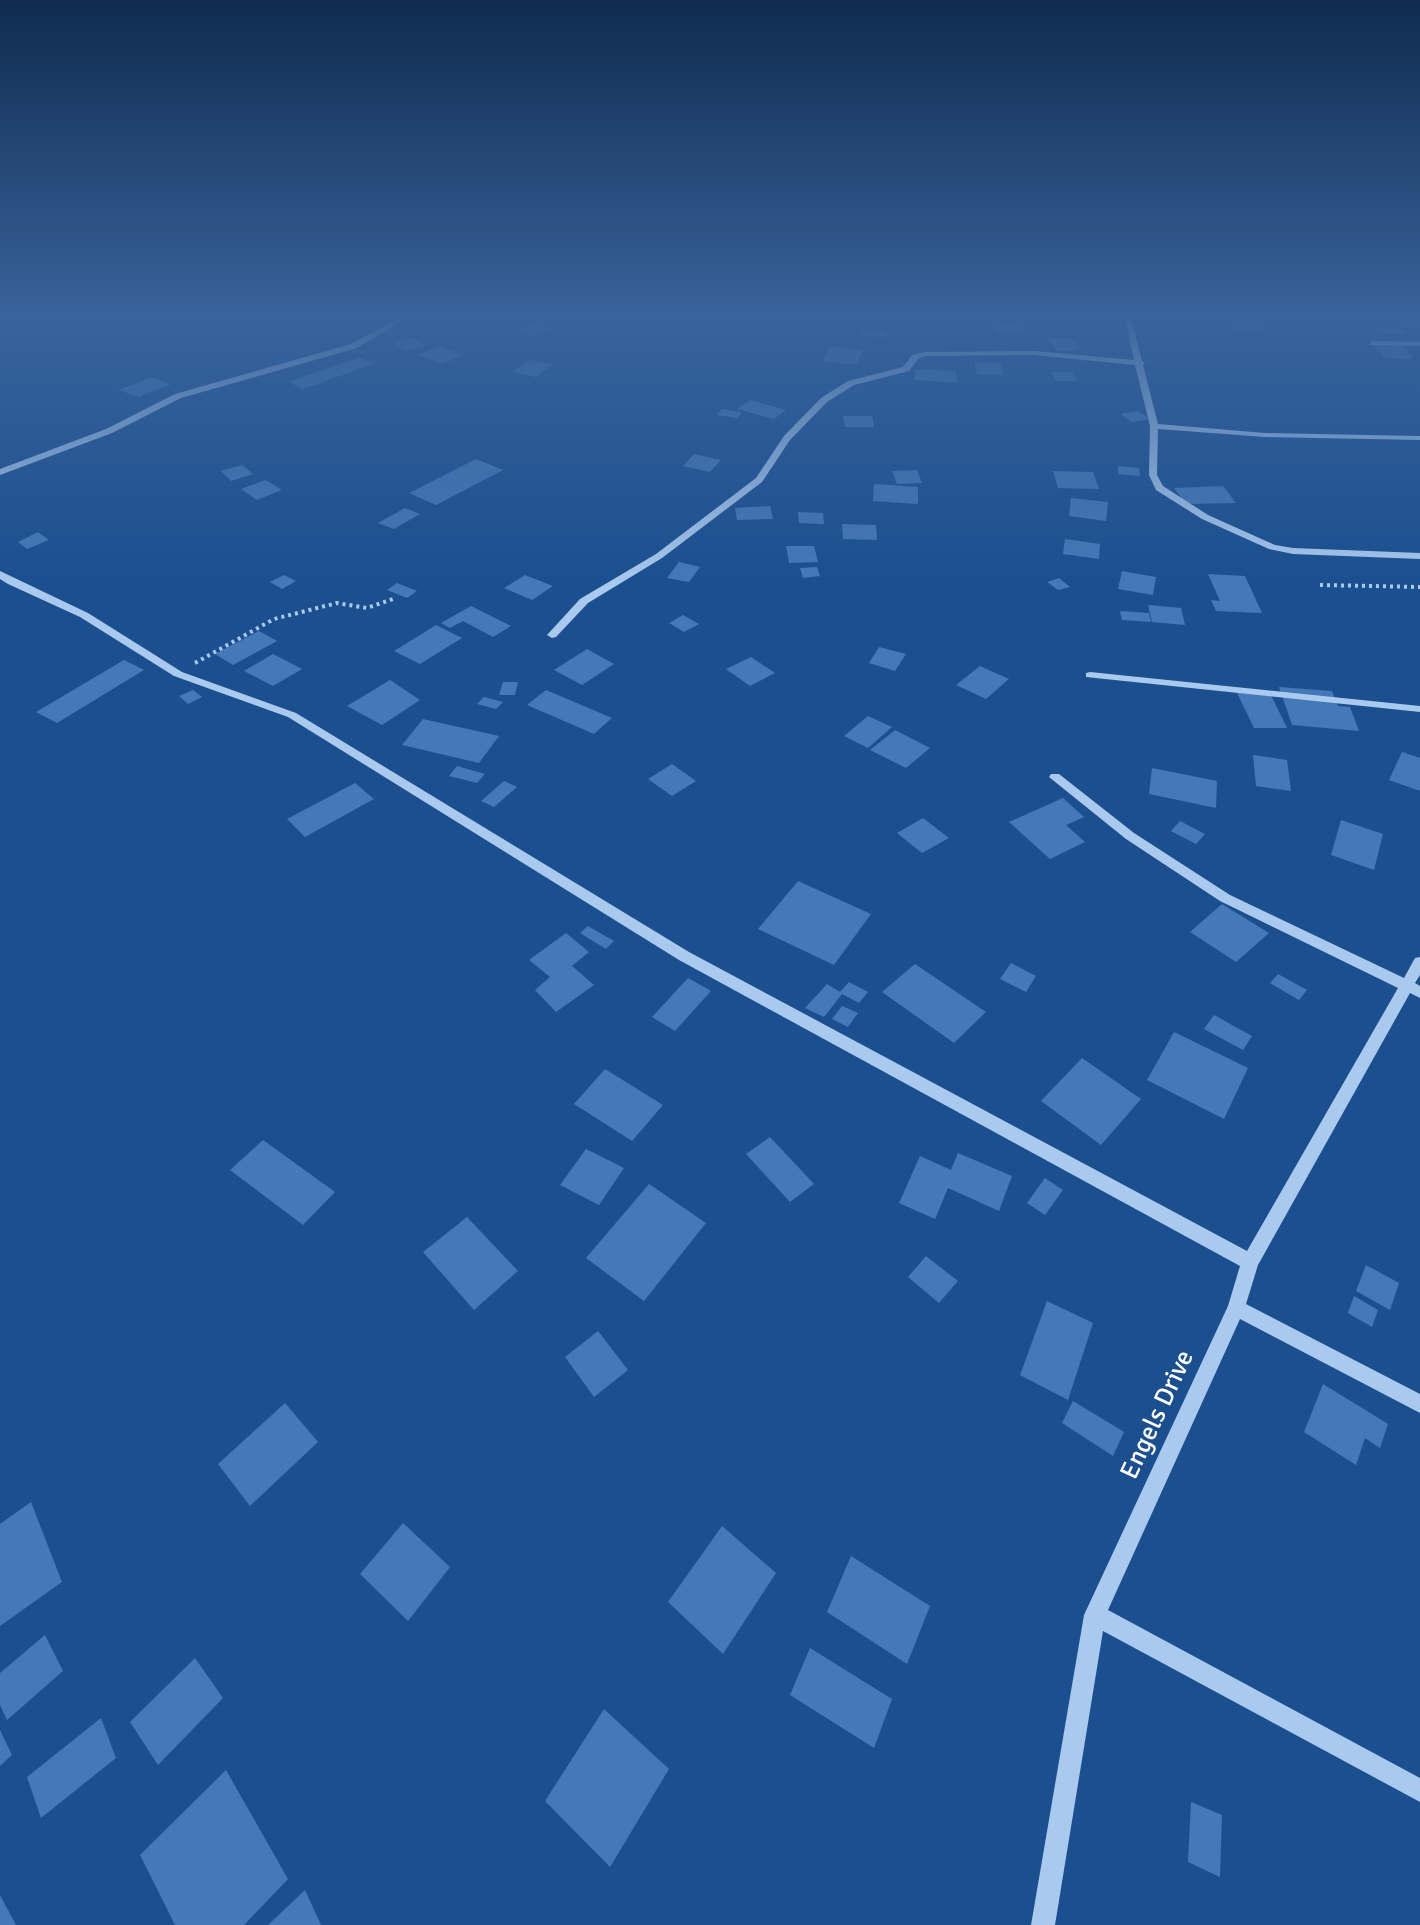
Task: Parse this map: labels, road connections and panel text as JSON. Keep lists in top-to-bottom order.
{
  "streets": {
    "street": ["Engels Drive"]
  }
}
